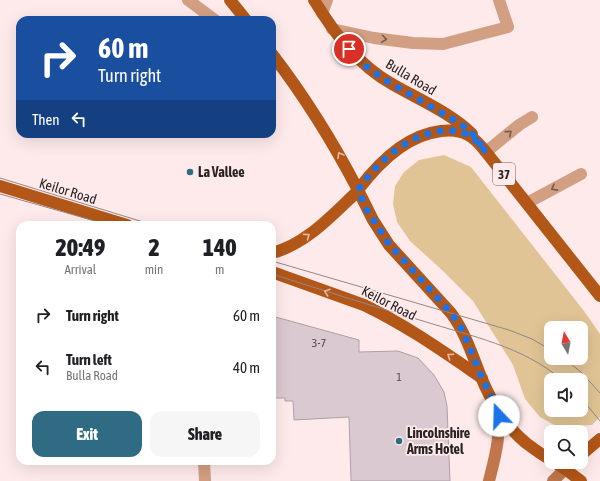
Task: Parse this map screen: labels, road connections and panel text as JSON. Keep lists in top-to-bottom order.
{
  "streets": {
    "main road": ["Bulla Road", "37", "Keilor Road"]
  },
  "crossings": [
    ["Bulla Road", "37"]
  ],
  "one_way": ["Keilor Road"],
  "places": ["La Vallee", "Lincolnshire Arms Hotel"],
  "house_numbers": ["3-7", "1"],
  "north": "top",
  "page": {
    "turn": ["60 m", "Turn right"],
    "then": "Then",
    "eta": [
      "20:49",
      "Arrival",
      "2",
      "min",
      "140",
      "m"
    ],
    "list": [
      {
        "name": "Turn right",
        "value": "60 m"
      },
      {
        "name": "Turn left",
        "note": "Bulla Road",
        "value": "40 m"
      }
    ],
    "buttons": ["Exit", "Share"]
  }
}
